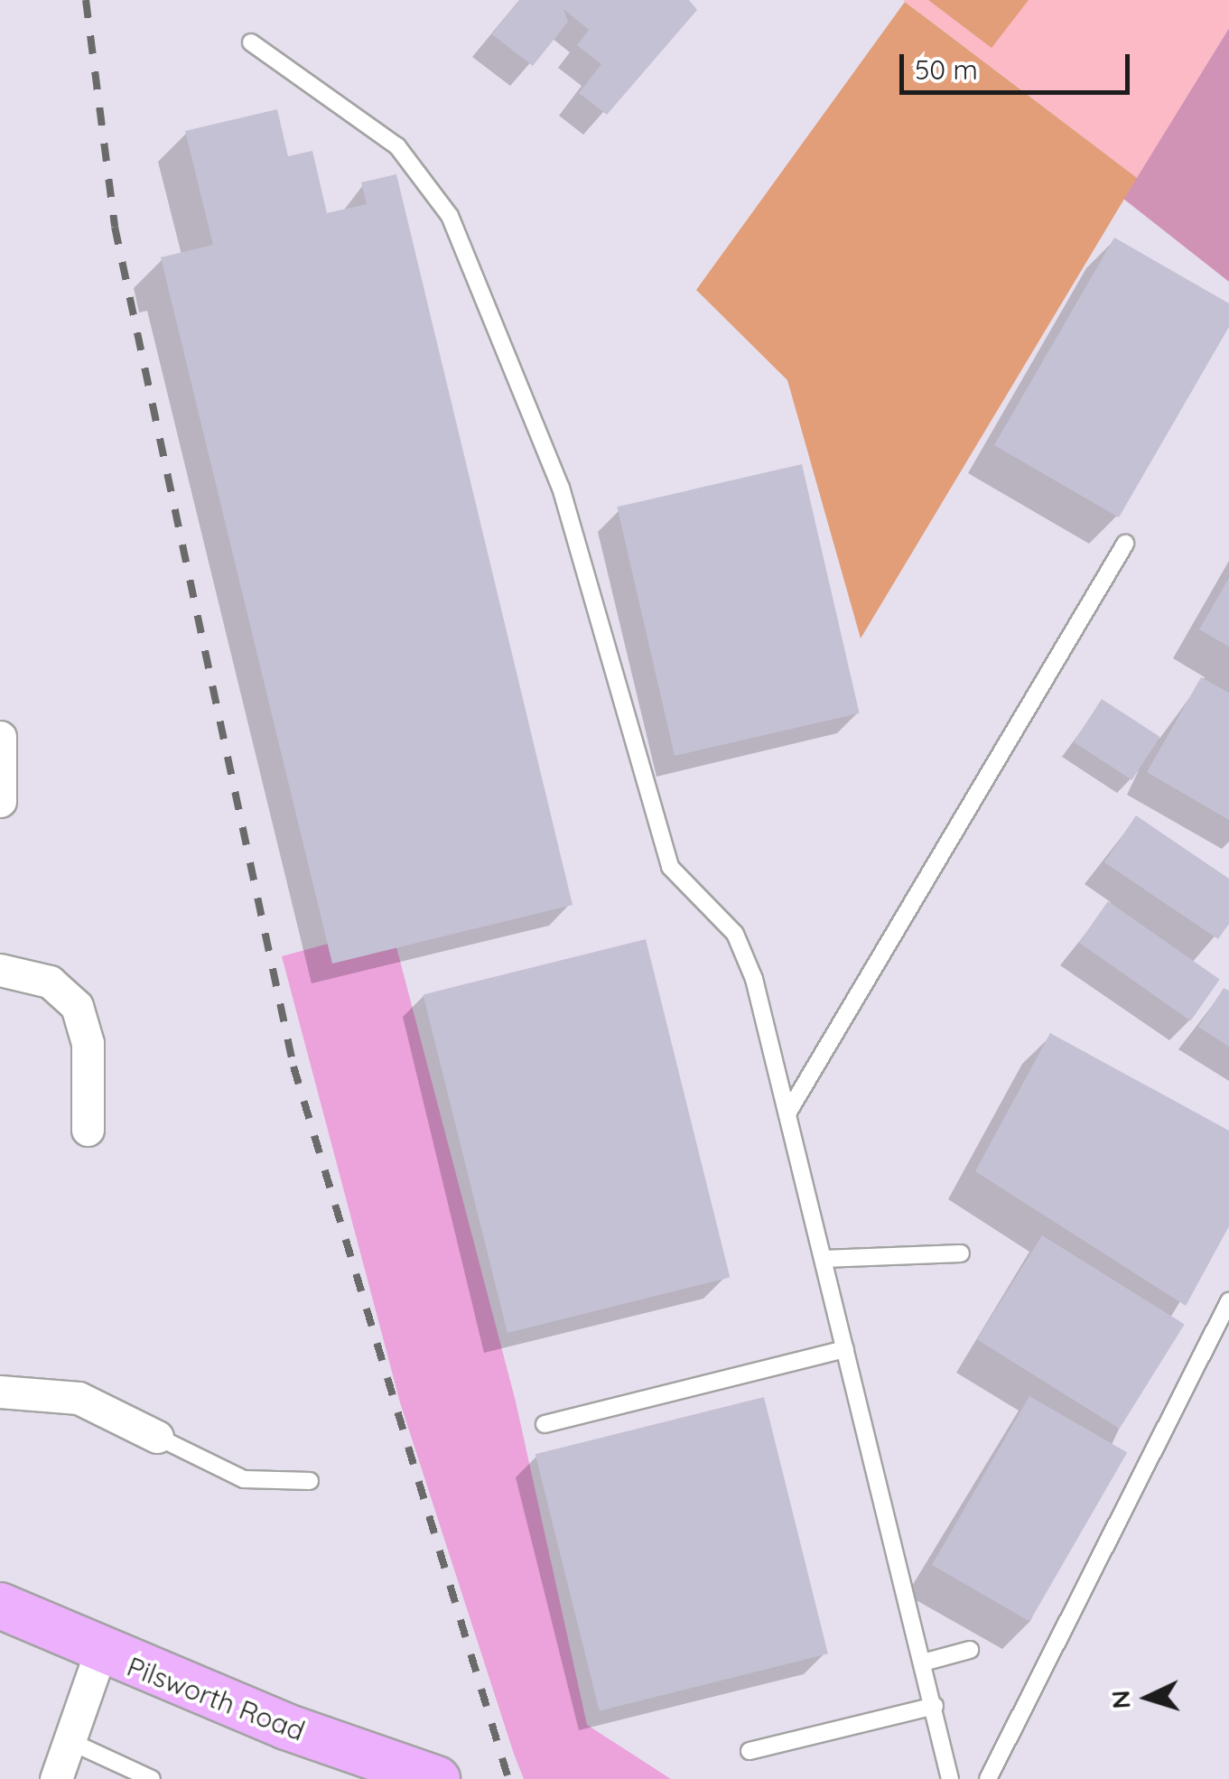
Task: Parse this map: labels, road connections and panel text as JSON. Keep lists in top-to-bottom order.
{
  "streets": {
    "street": ["Pilsworth Road"]
  },
  "scale_bar": "50 m",
  "north": "left"
}
